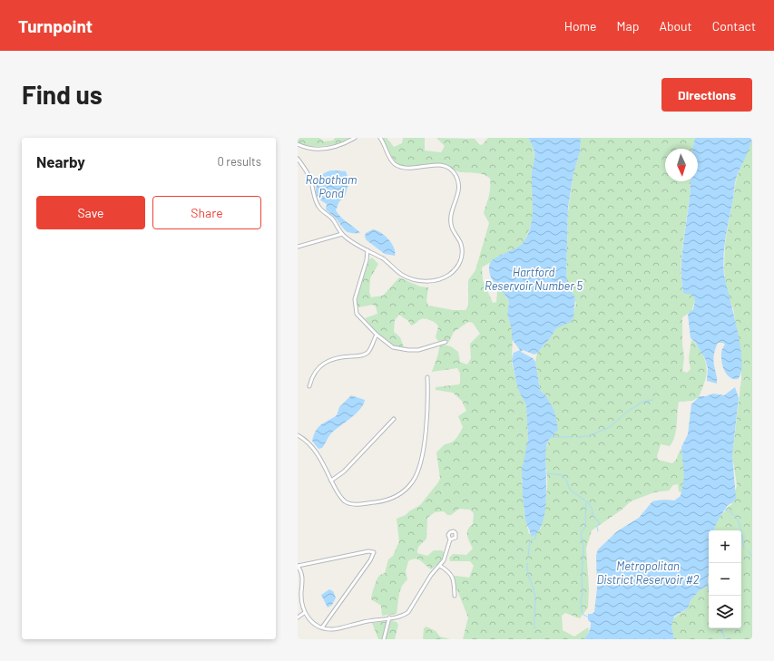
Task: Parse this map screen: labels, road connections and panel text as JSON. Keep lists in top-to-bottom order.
{
  "water": ["Robotham Pond", "Hartford Reservoir Number 5", "Metropolitan District Reservoir #2"],
  "north": "bottom",
  "page": {
    "header": "Turnpoint",
    "nav": [
      "Home",
      "Map",
      "About",
      "Contact"
    ],
    "buttons": [
      "Directions",
      ["Save", "Share"]
    ],
    "title": "Find us",
    "heading": ["Nearby", "0 results"],
    "map_buttons": ["+", "−"]
  }
}
